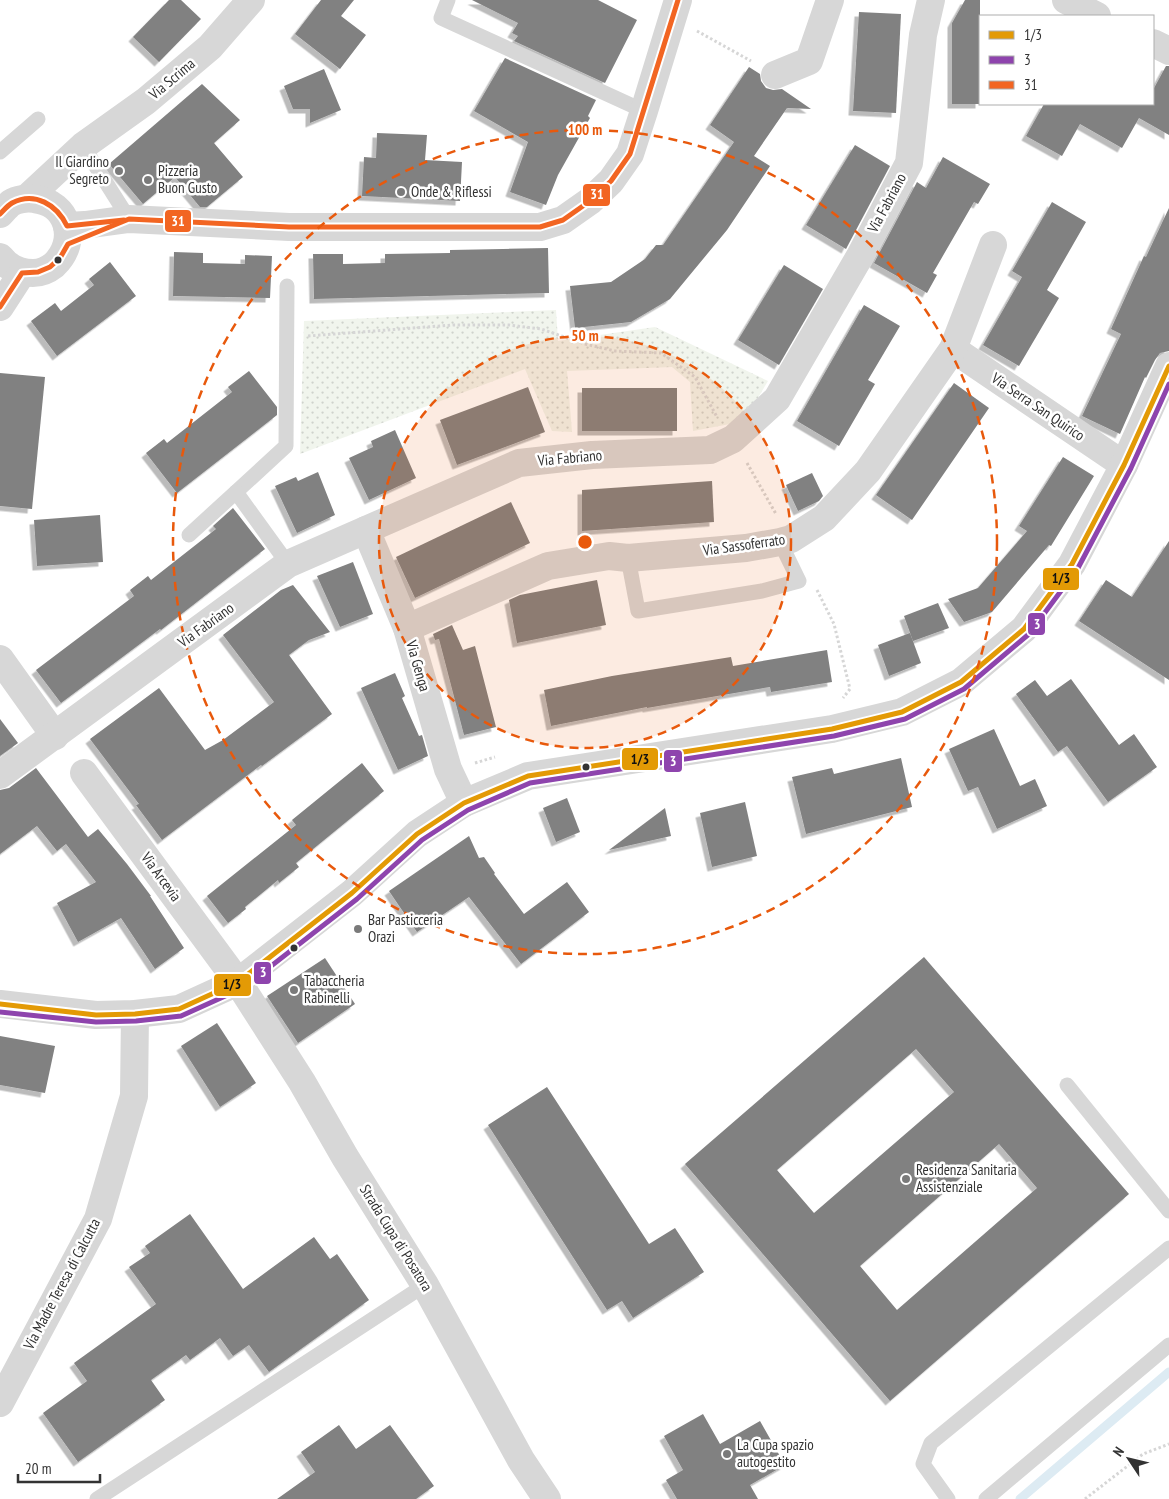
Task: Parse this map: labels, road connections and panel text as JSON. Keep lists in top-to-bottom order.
{
  "streets": {
    "street": [
      "Via Scrima",
      "Via Fabriano",
      "Via Serra San Quirico",
      "Via Sassoferrato",
      "Via Genga",
      "Via Arcevia",
      "Strada Cupa di Posatora",
      "Via Madre Teresa di Calcutta"
    ]
  },
  "crossings": [
    ["Via Fabriano", "Via Genga"],
    ["Via Serra San Quirico", "Via Sassoferrato"],
    ["Via Sassoferrato", "Via Genga"],
    ["Via Arcevia", "Strada Cupa di Posatora"]
  ],
  "places": [
    "Il Giardino Segreto",
    "Pizzeria Buon Gusto",
    "Onde & Riflessi",
    "Bar Pasticceria Orazi",
    "Tabaccheria Rabinelli",
    "Residenza Sanitaria Assistenziale",
    "La Cupa spazio autogestito"
  ],
  "lines": ["transit line 31", "transit line 1/3", "transit line 3"],
  "legend": ["1/3", "3", "31"],
  "scale_bar": "20 m",
  "north": "top left",
  "rings": ["100 m", "50 m"]
}
